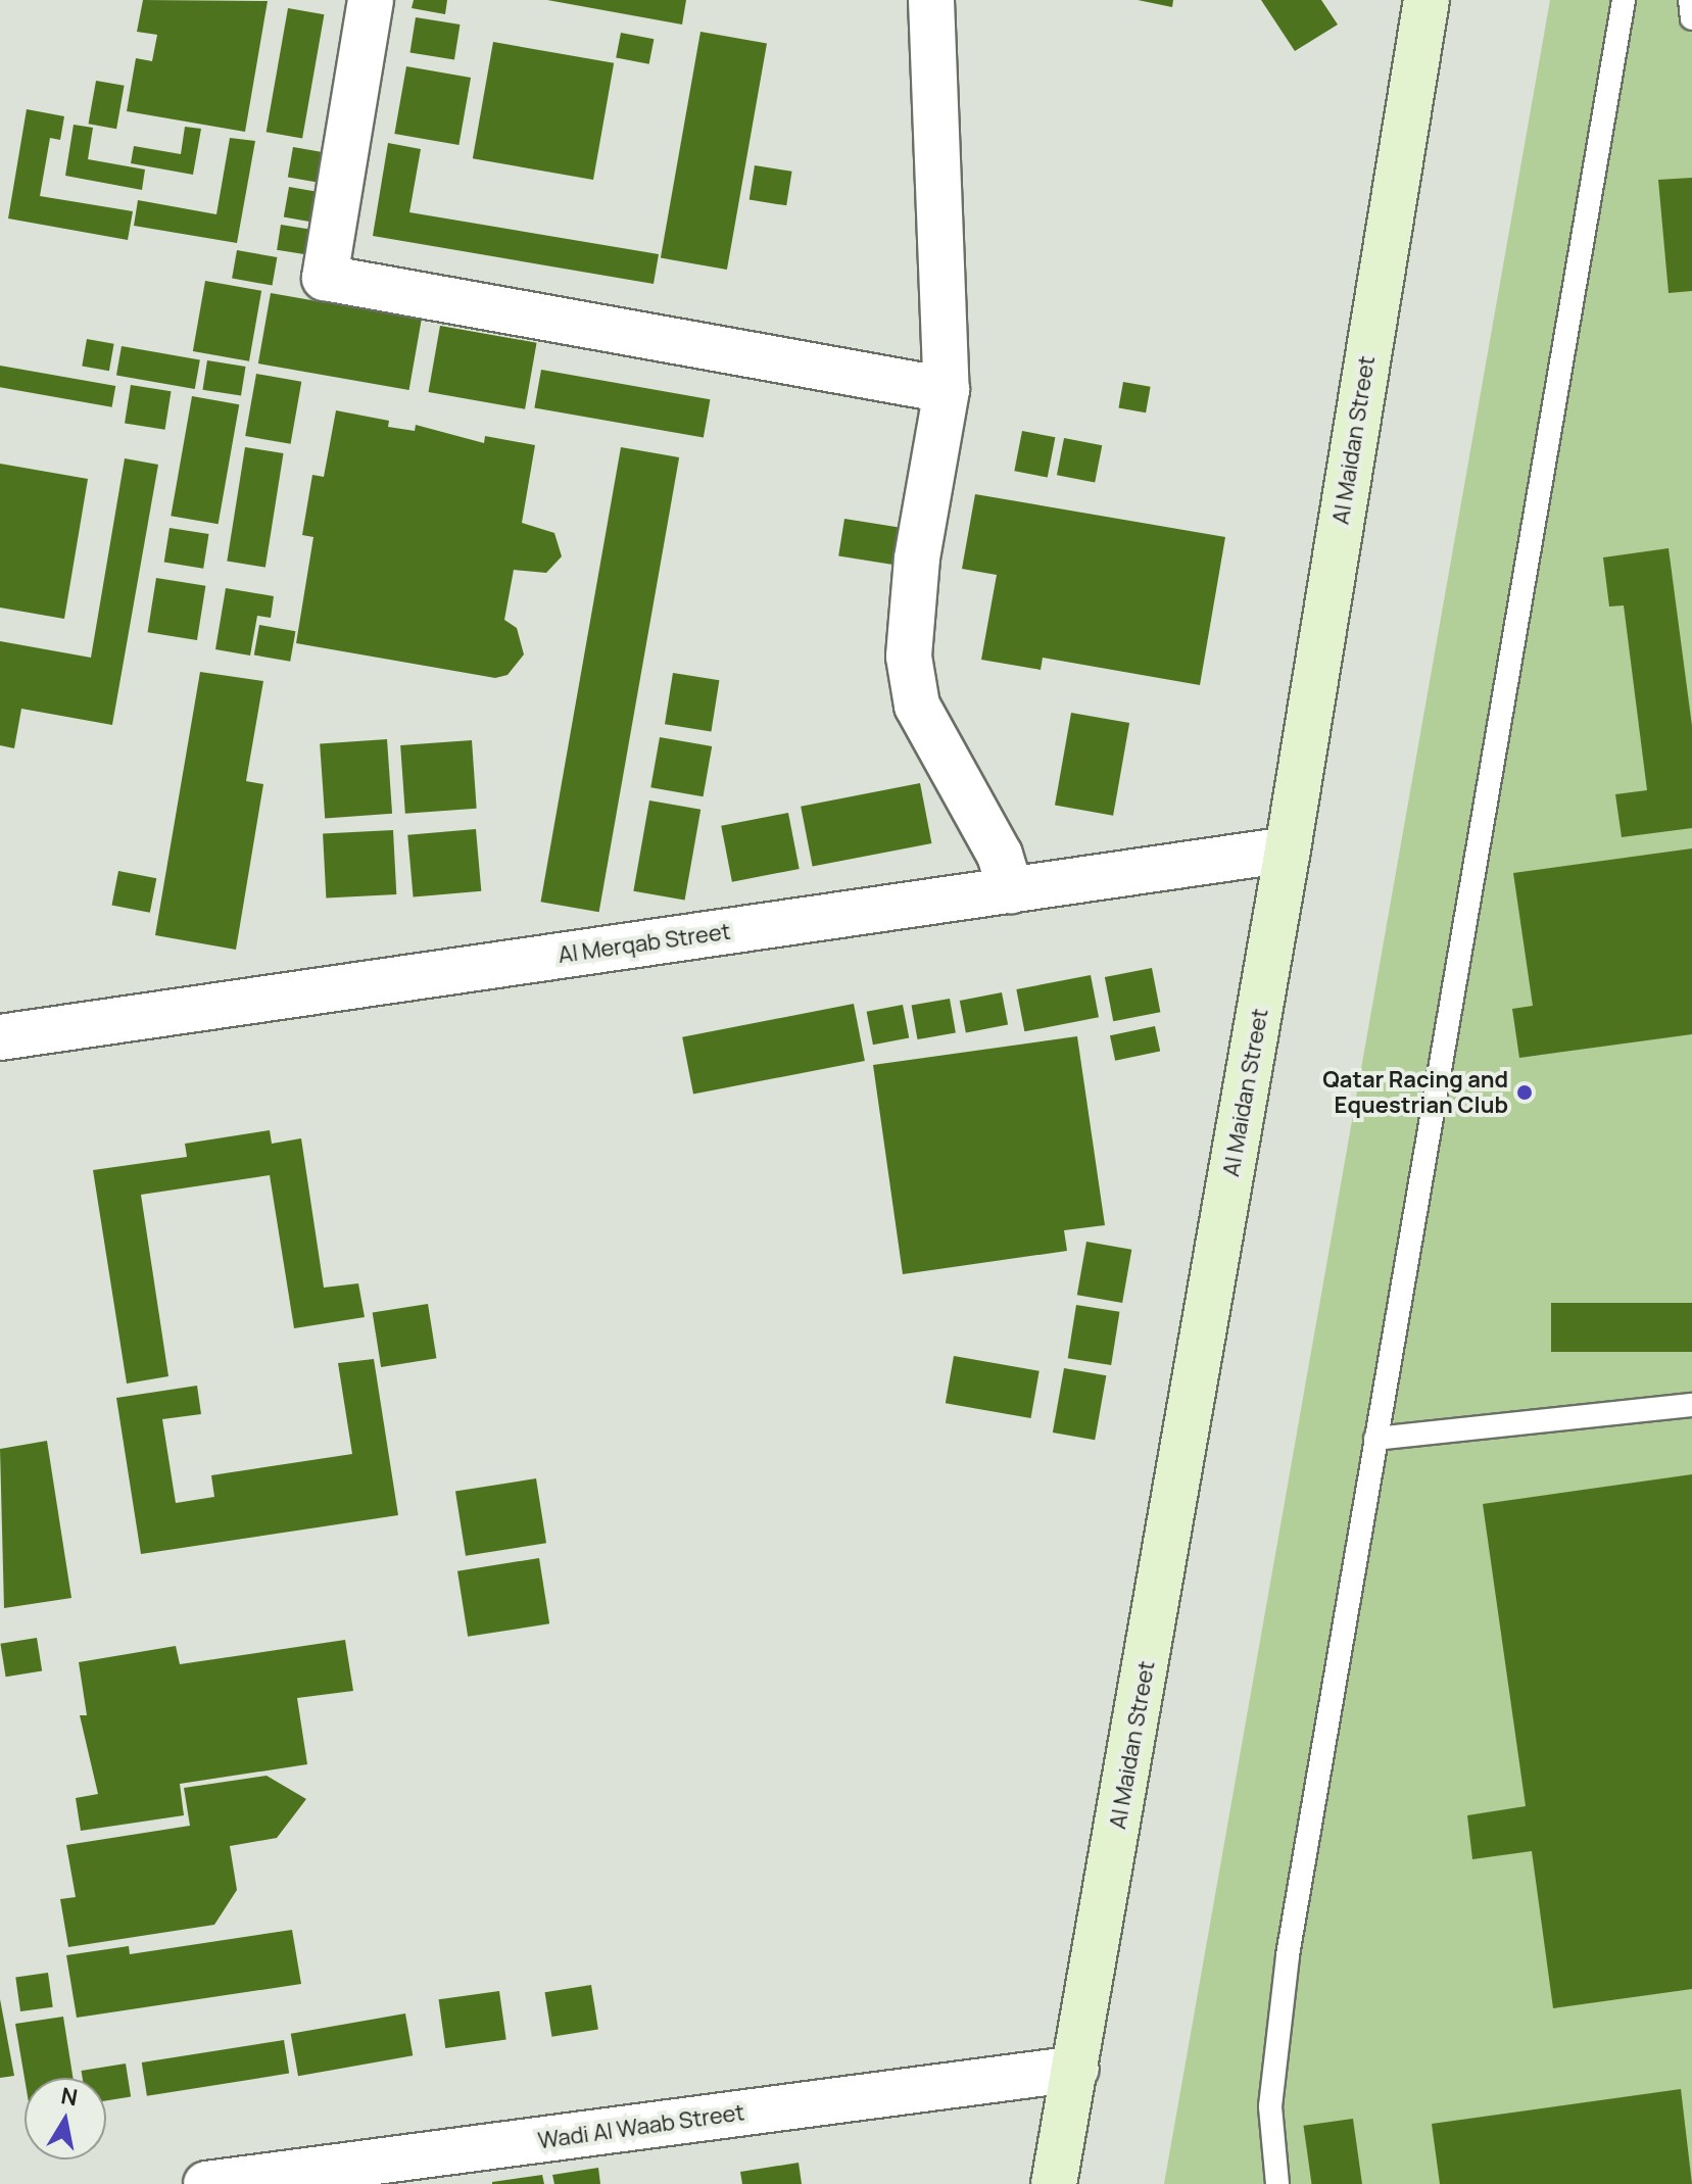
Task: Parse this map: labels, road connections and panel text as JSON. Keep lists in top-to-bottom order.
{
  "streets": {
    "street": ["Al Maidan Street", "Al Merqab Street", "Wadi Al Waab Street"]
  },
  "crossings": [
    ["Al Maidan Street", "Al Merqab Street"],
    ["Al Maidan Street", "Wadi Al Waab Street"]
  ],
  "places": ["Qatar Racing and Equestrian Club"],
  "north": "top"
}
